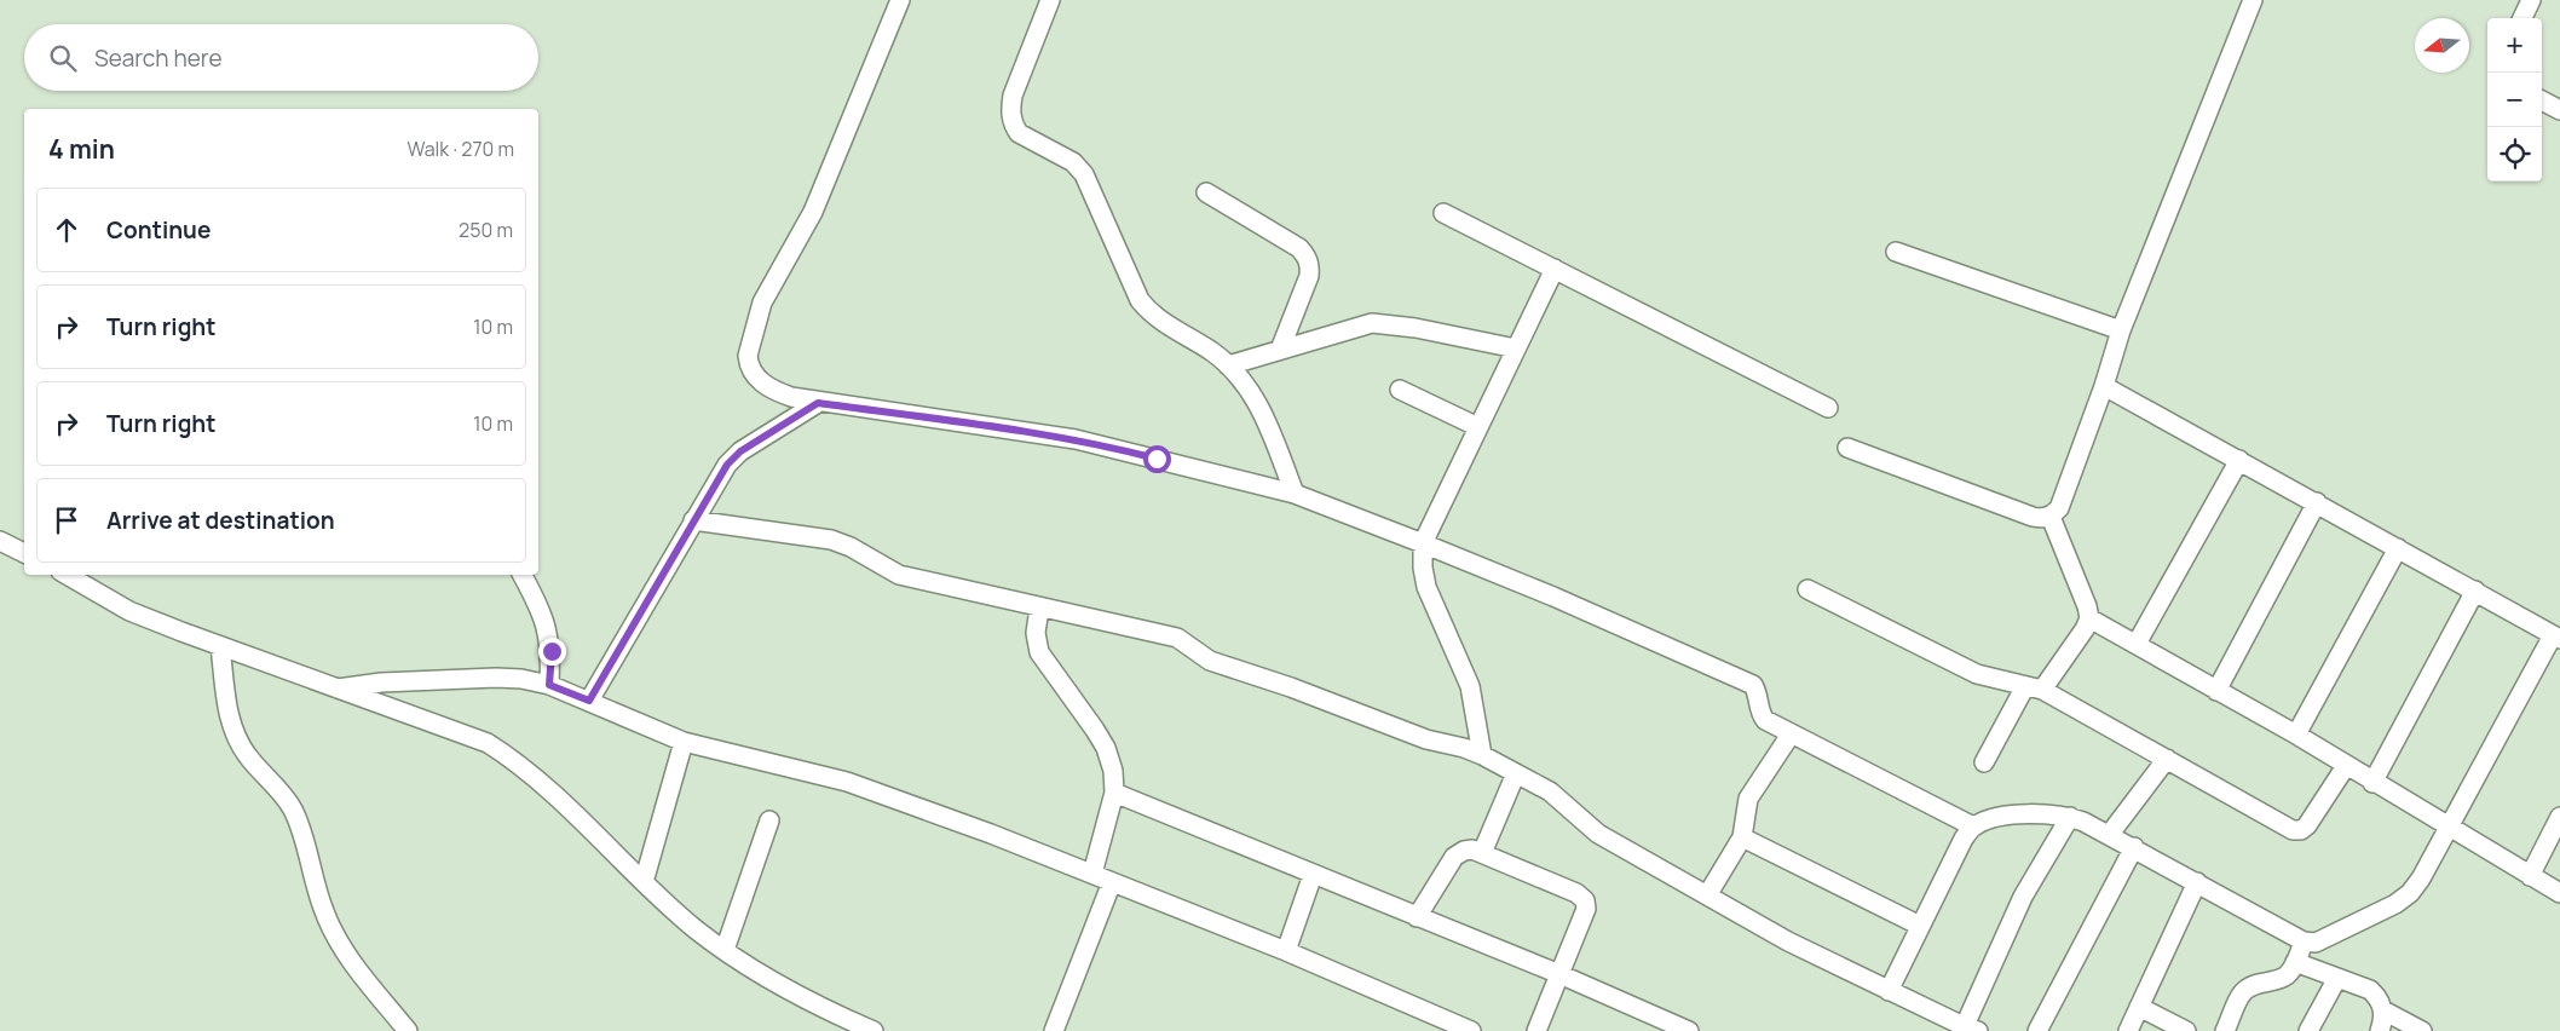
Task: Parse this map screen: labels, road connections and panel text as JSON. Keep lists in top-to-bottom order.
{
  "north": "left",
  "page": {
    "map_buttons": ["+", "−"],
    "search": "Search here",
    "heading": ["4 min", "Walk · 270 m"],
    "list": [
      ["Continue", "250 m"],
      ["Turn right", "10 m"],
      ["Turn right", "10 m"],
      "Arrive at destination"
    ]
  }
}
